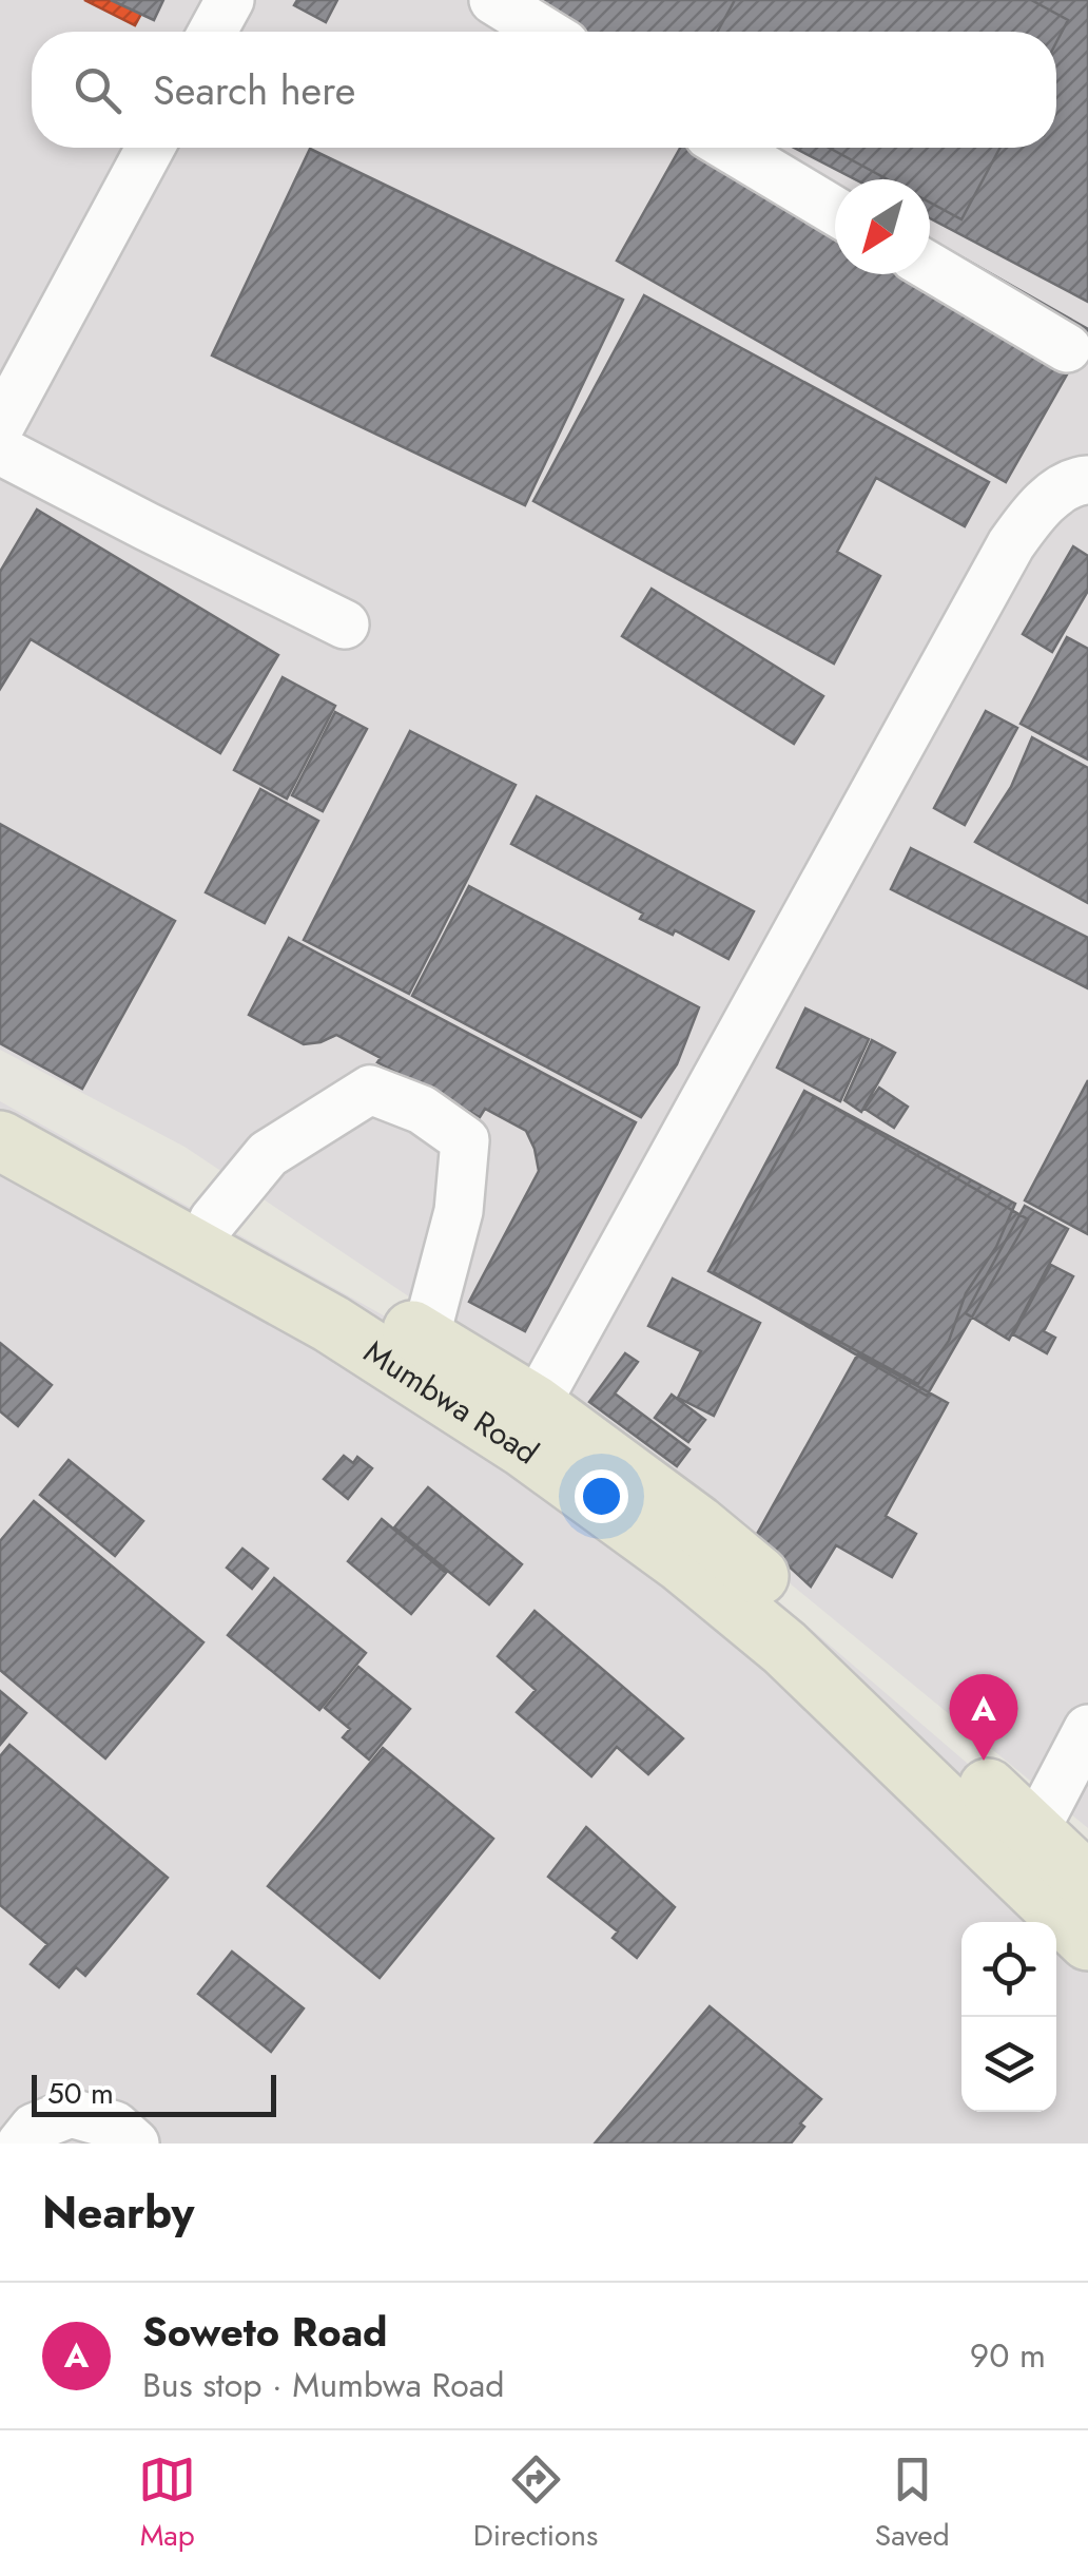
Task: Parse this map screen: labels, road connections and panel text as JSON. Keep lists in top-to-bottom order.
{
  "streets": {
    "main road": ["Mumbwa Road"]
  },
  "scale_bar": "50 m",
  "north": "bottom left",
  "page": {
    "search": "Search here",
    "pins": "A",
    "scale": "50 m",
    "heading": "Nearby",
    "list": [
      {
        "mark": "A",
        "name": "Soweto Road",
        "note": "Bus stop · Mumbwa Road",
        "value": "90 m"
      }
    ],
    "nav": ["Map", "Directions", "Saved"]
  }
}
